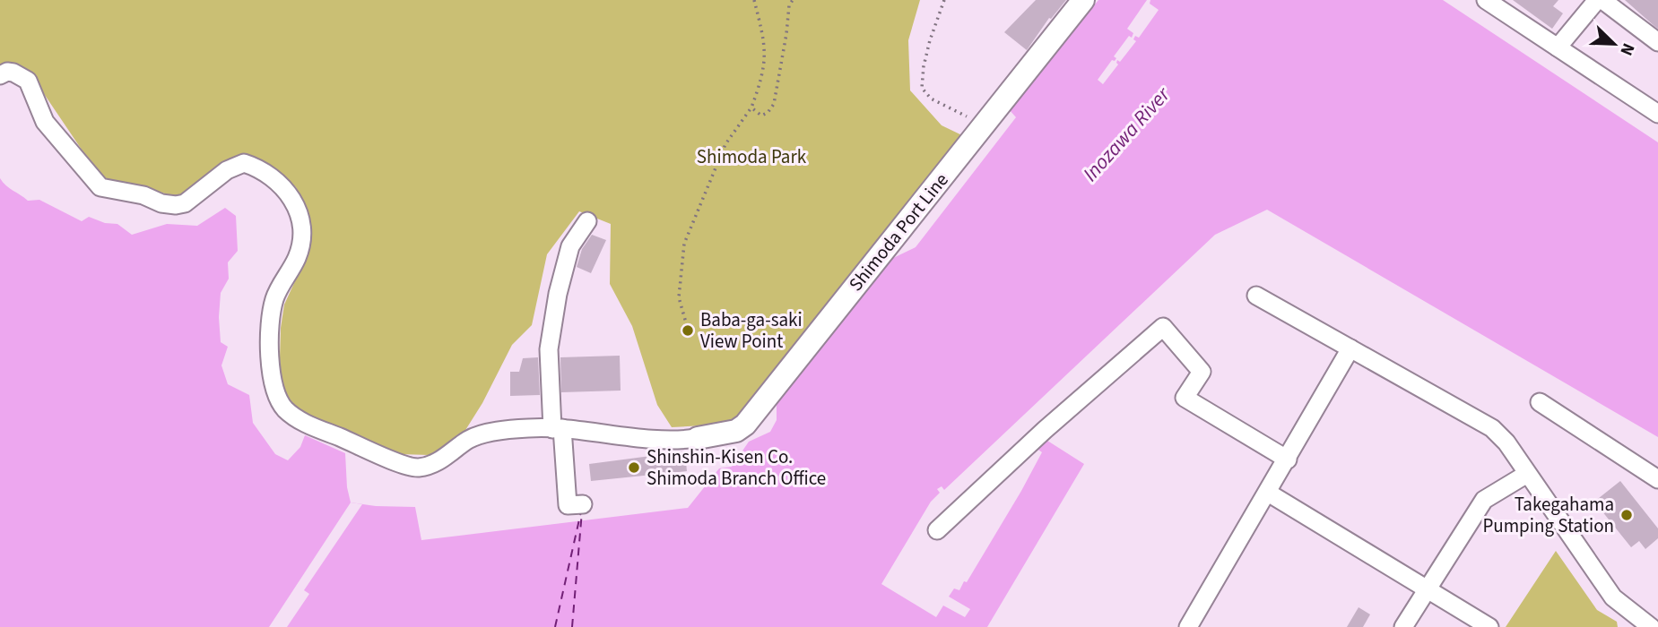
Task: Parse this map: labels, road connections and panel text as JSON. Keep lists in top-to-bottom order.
{
  "streets": {
    "main road": ["Shimoda Port Line"]
  },
  "water": ["Inozawa River"],
  "parks": ["Shimoda Park"],
  "places": ["Baba-ga-saki View Point", "Shinshin-Kisen Co. Shimoda Branch Office", "Takegahama Pumping Station"],
  "north": "bottom right"
}
